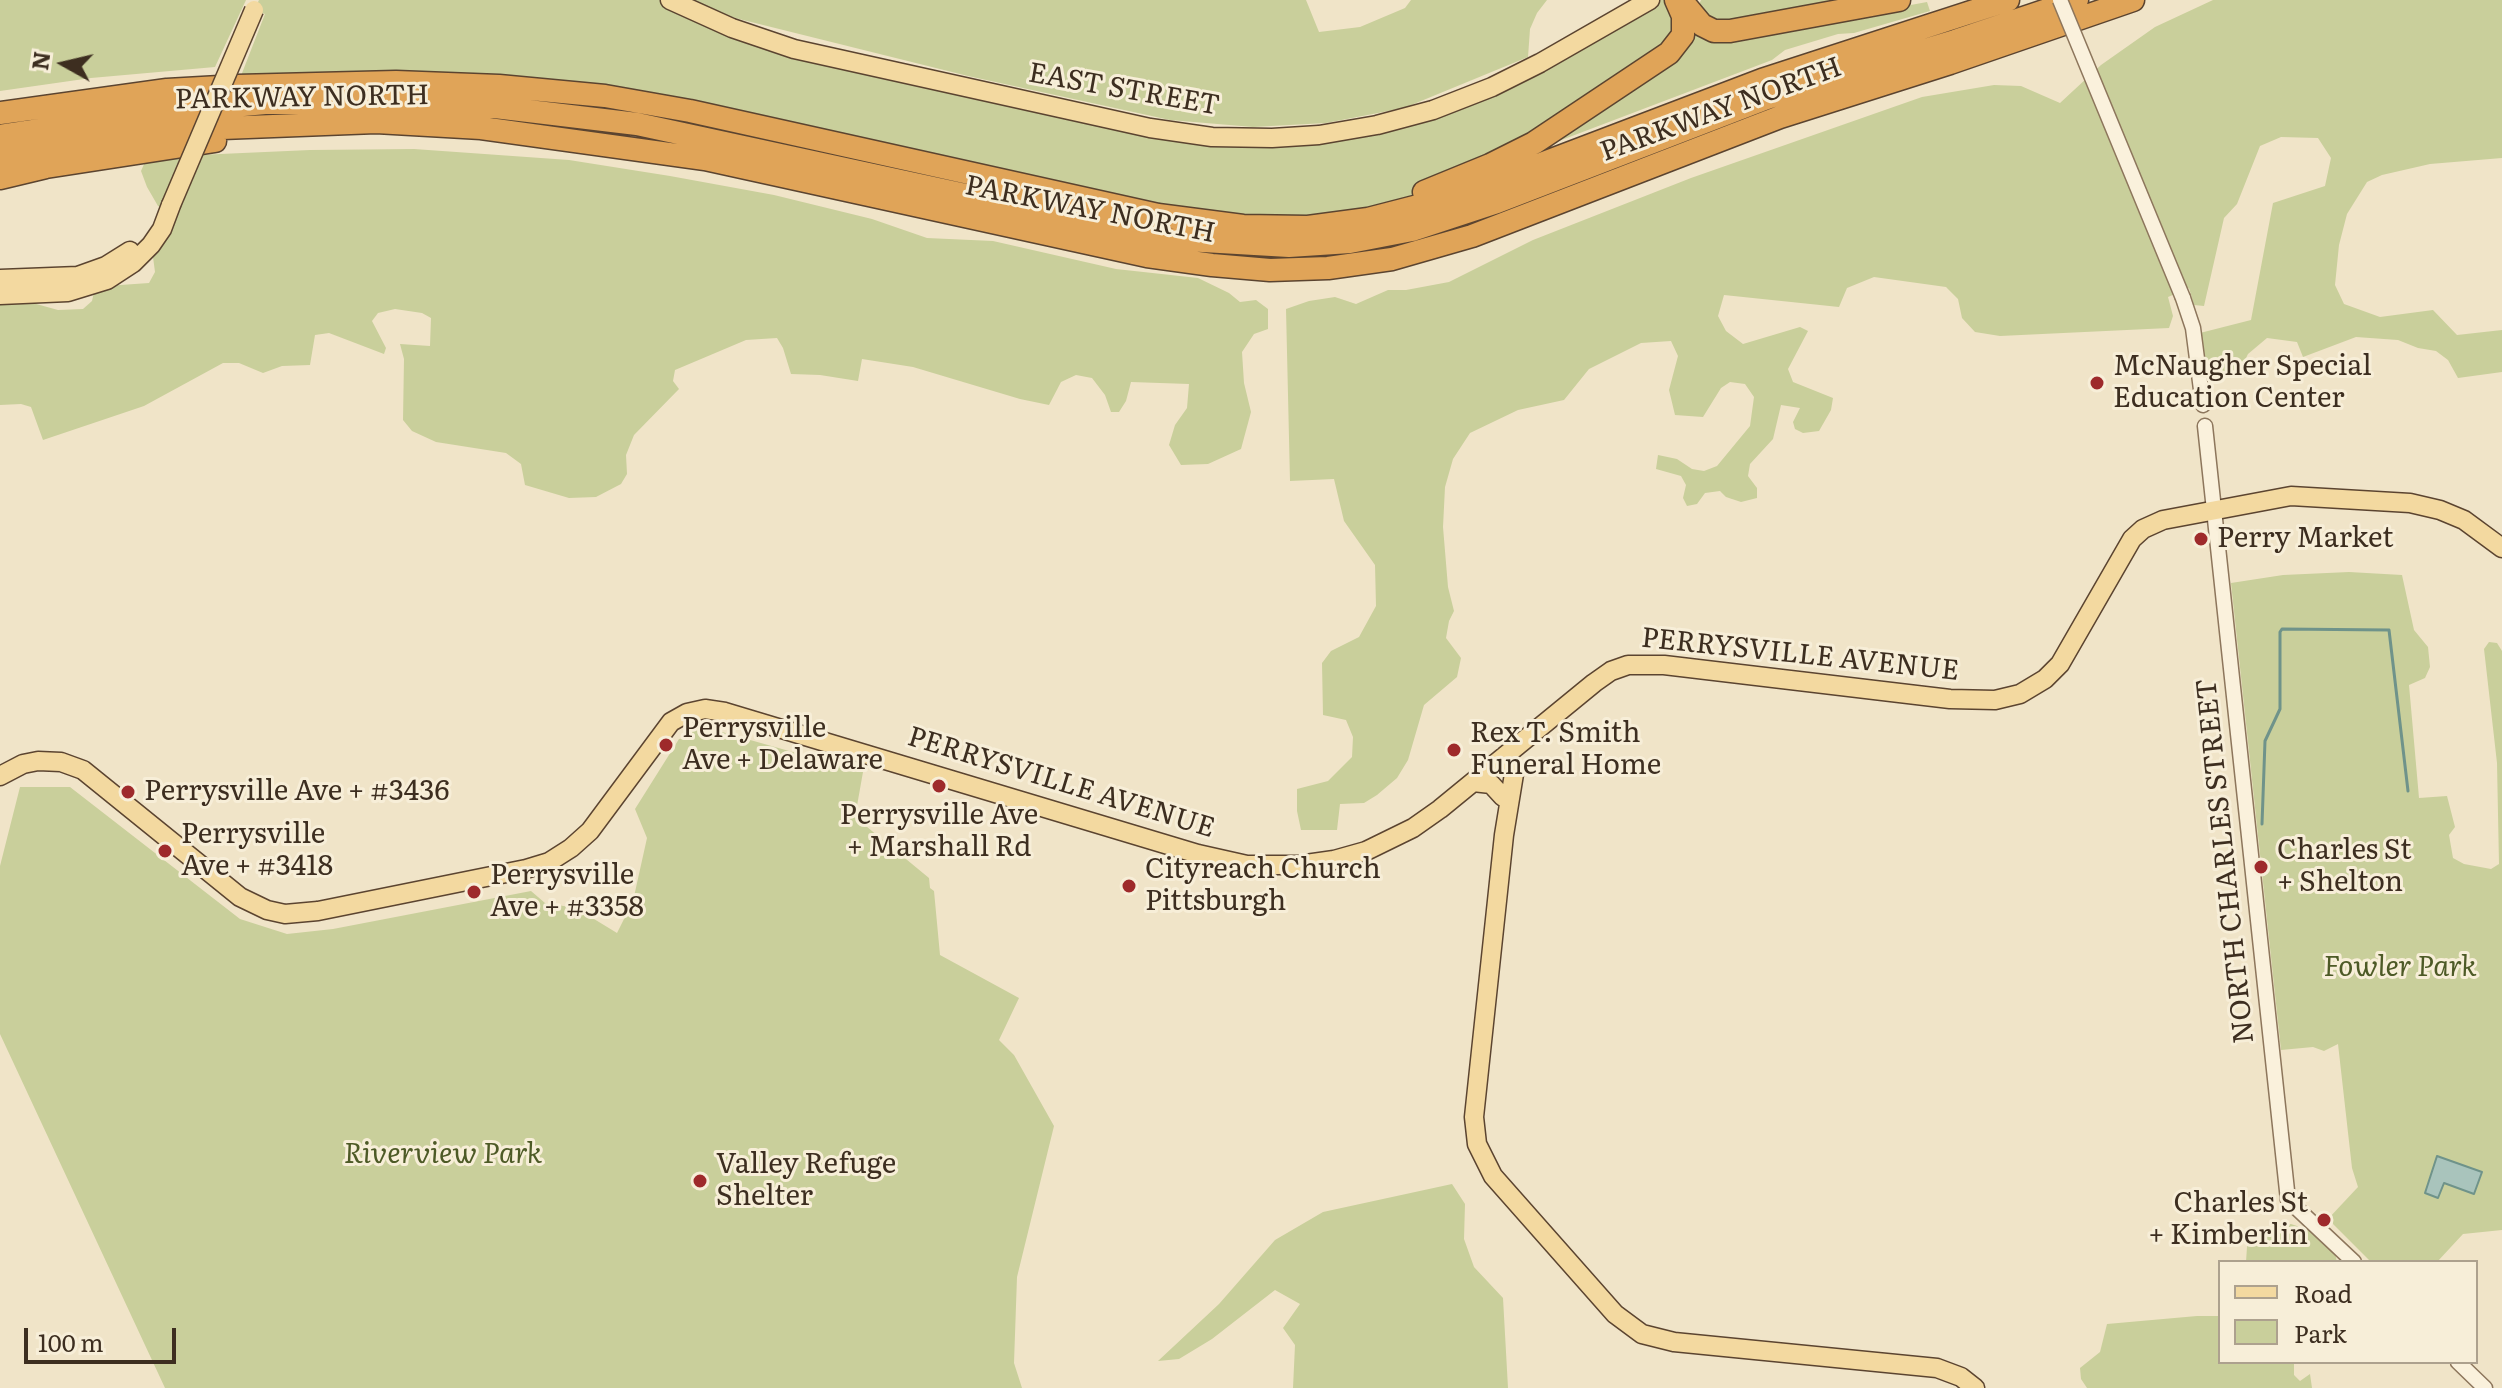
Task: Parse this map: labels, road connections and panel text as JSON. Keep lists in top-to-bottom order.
{
  "streets": {
    "highway": ["PARKWAY NORTH"],
    "main road": ["EAST STREET", "PERRYSVILLE AVENUE"],
    "street": ["NORTH CHARLES STREET"]
  },
  "crossings": [
    ["PERRYSVILLE AVENUE", "NORTH CHARLES STREET"]
  ],
  "parks": ["Fowler Park", "Riverview Park"],
  "places": [
    "McNaugher Special Education Center",
    "Perry Market",
    "Perrysville Ave + Delaware",
    "Rex T. Smith Funeral Home",
    "Perrysville Ave + Marshall Rd",
    "Perrysville Ave + #3436",
    "Perrysville Ave + #3418",
    "Charles St + Shelton",
    "Cityreach Church Pittsburgh",
    "Perrysville Ave + #3358",
    "Valley Refuge Shelter",
    "Charles St + Kimberlin"
  ],
  "legend": ["Road", "Park"],
  "scale_bar": "100 m",
  "north": "left"
}
